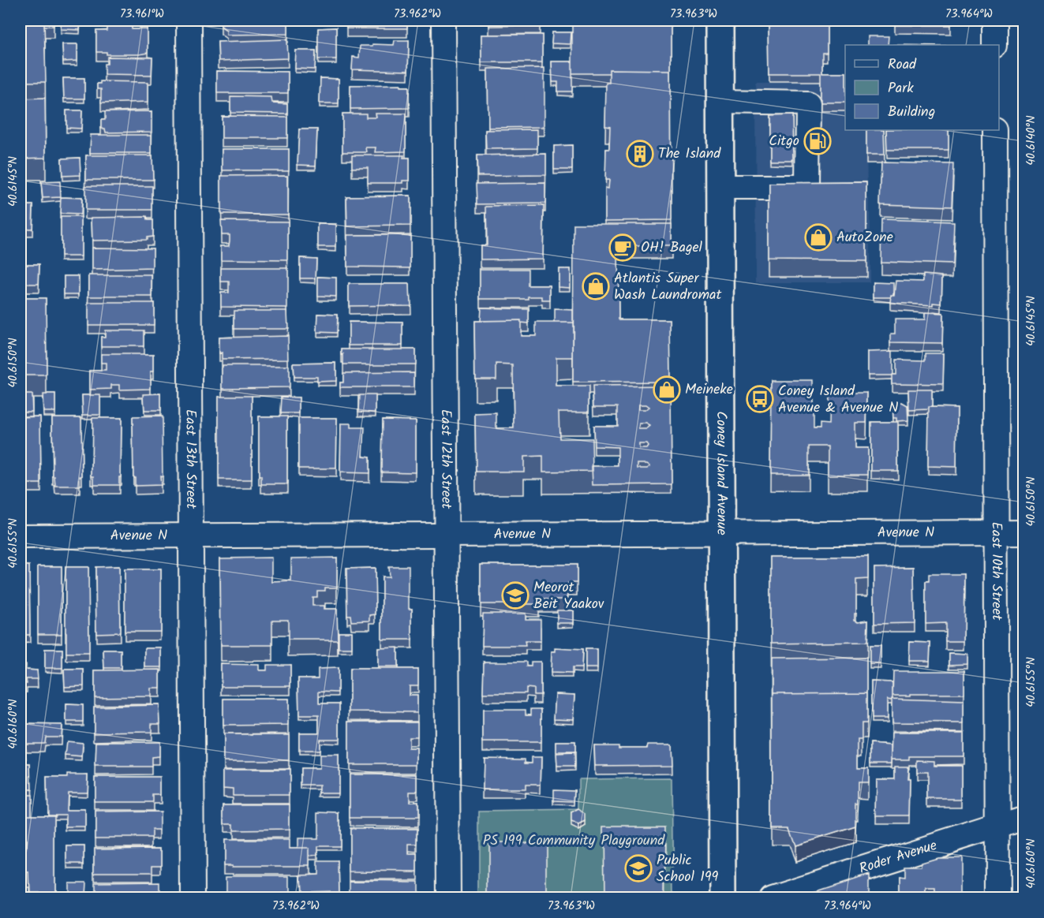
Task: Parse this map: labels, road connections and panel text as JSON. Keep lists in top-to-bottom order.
{
  "streets": {
    "main road": ["Coney Island Avenue"],
    "street": [
      "East 13th Street",
      "East 12th Street",
      "Avenue N",
      "East 10th Street",
      "Roder Avenue"
    ]
  },
  "crossings": [
    ["East 13th Street", "Avenue N"],
    ["East 12th Street", "Avenue N"],
    ["Coney Island Avenue", "Avenue N"],
    ["Avenue N", "East 10th Street"],
    ["East 10th Street", "Roder Avenue"]
  ],
  "parks": ["PS 199 Community Playground"],
  "places": {
    "fuel station": ["Citgo"],
    "building": ["The Island"],
    "shop": ["AutoZone", "Atlantis Super Wash Laundromat", "Meineke"],
    "cafe": ["OH! Bagel"],
    "bus stop": ["Coney Island Avenue & Avenue N"],
    "school or university": ["Meorot Beit Yaakov", "Public School 199"]
  },
  "legend": ["Road", "Park", "Building"],
  "coordinates": [
    "73.961°W",
    "73.962°W",
    "73.963°W",
    "73.964°W",
    "40.6140°N",
    "40.6145°N",
    "40.6150°N",
    "40.6155°N",
    "40.6160°N"
  ]
}
